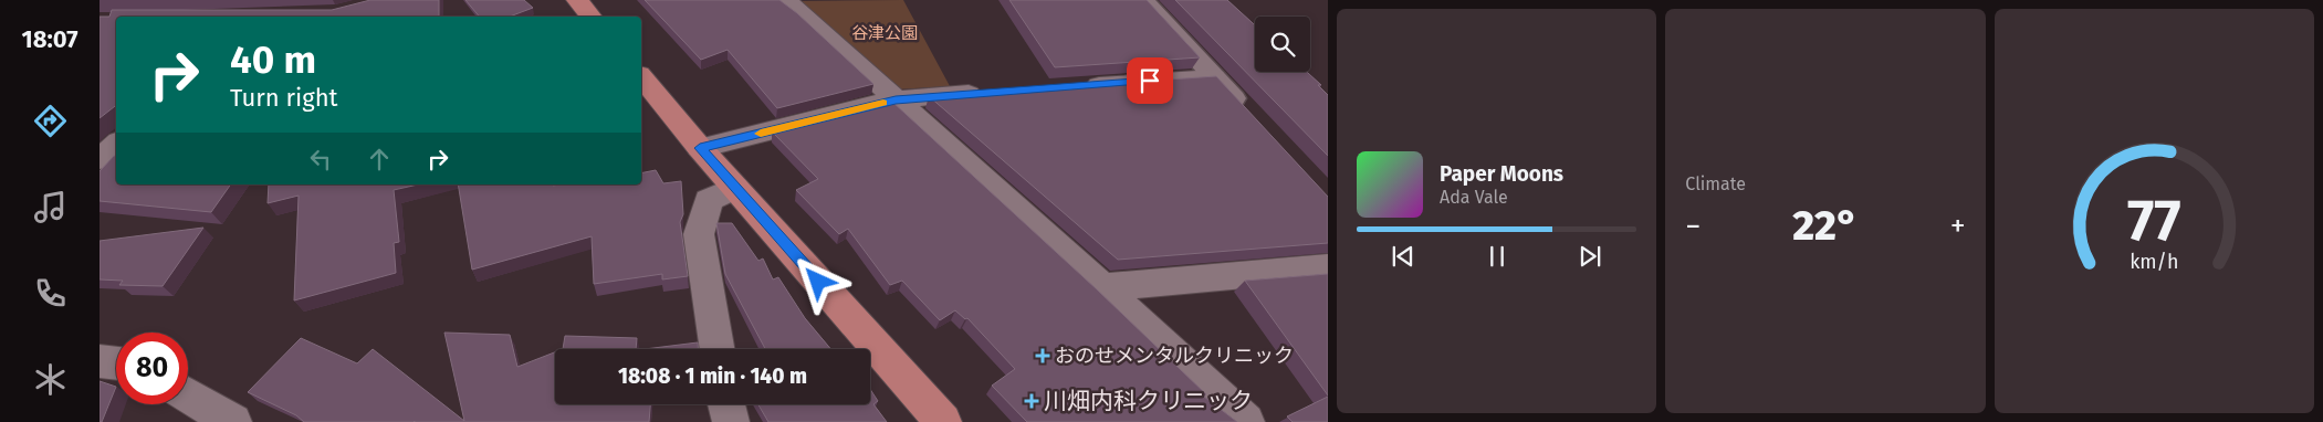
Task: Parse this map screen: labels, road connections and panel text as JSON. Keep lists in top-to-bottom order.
{
  "parks": ["谷津公園"],
  "places": {
    "health": ["おのせメンタルクリニック", "川畑内科クリニック"]
  },
  "page": {
    "tabs": "18:07",
    "tile": "Climate",
    "turn": ["40 m", "Turn right"],
    "song": ["Paper Moons", "Ada Vale"],
    "heat": ["−", "22°", "+"],
    "limit": "80",
    "trip": "18:08 · 1 min · 140 m",
    "gauge": ["77", "km/h"]
  }
}
